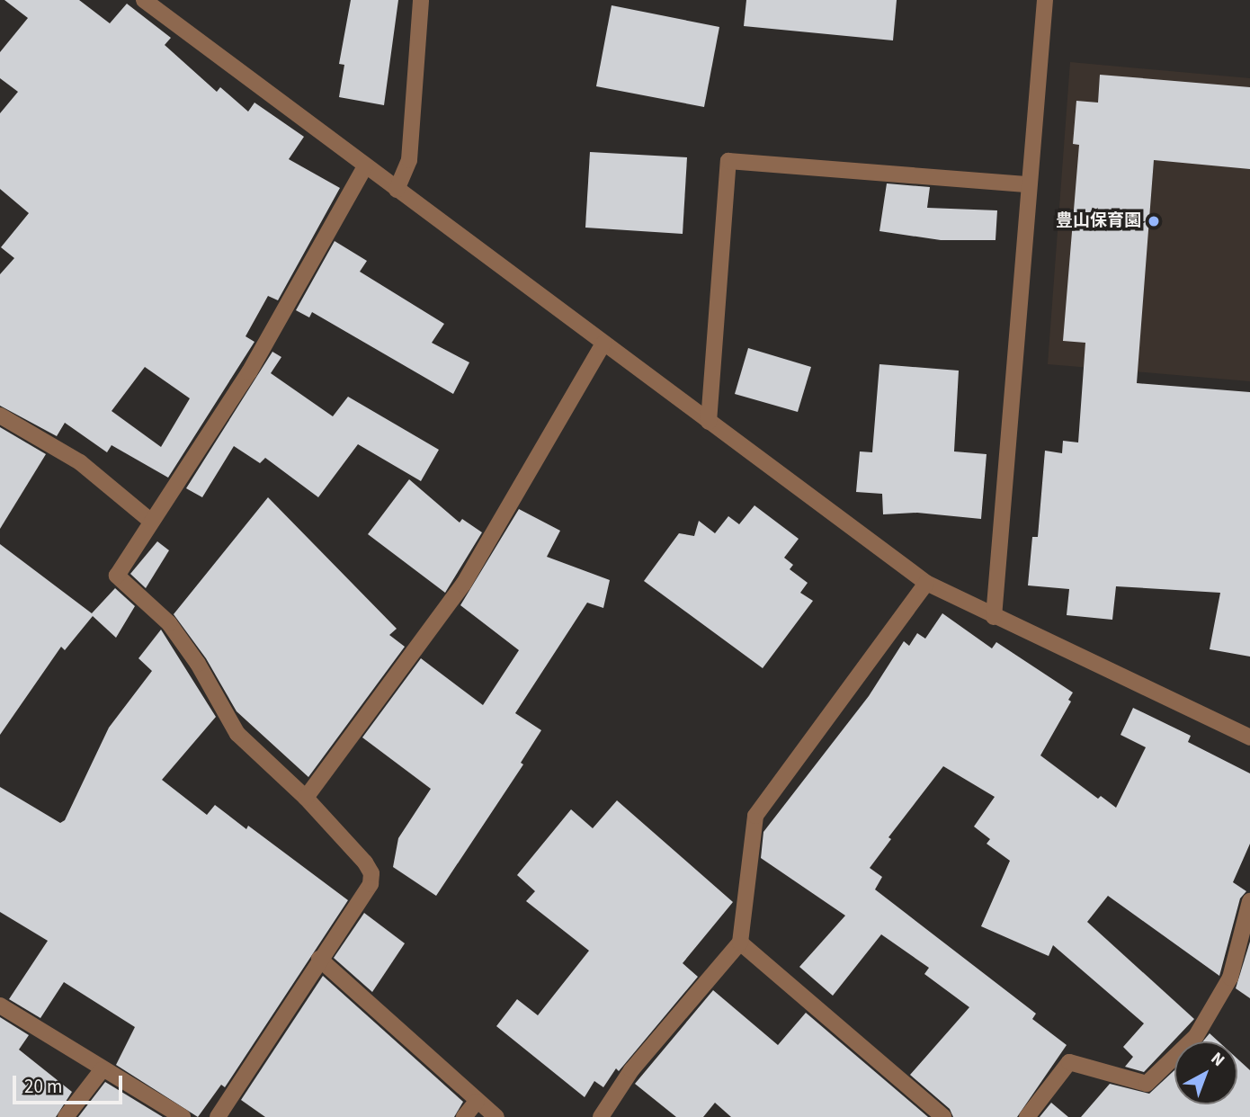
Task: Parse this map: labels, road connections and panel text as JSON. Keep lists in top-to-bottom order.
{
  "places": ["豊山保育園"],
  "scale_bar": "20 m",
  "north": "top right"
}
